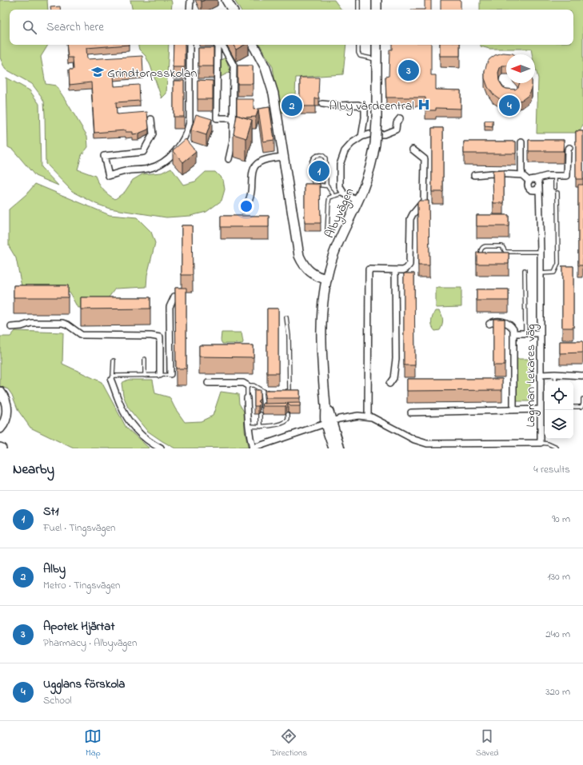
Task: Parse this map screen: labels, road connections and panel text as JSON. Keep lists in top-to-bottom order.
{
  "streets": {
    "street": ["Albyvägen", "Lagman Lekares väg"]
  },
  "crossings": [
    ["Albyvägen", "Lagman Lekares väg"]
  ],
  "places": {
    "school or university": ["Grindtorpsskolan"],
    "hospital": ["Alby vårdcentral"]
  },
  "north": "left",
  "page": {
    "search": "Search here",
    "pins": [
      "3",
      "2",
      "4",
      "1"
    ],
    "heading": ["Nearby", "4 results"],
    "list": [
      {
        "mark": "1",
        "name": "St1",
        "note": "Fuel · Tingsvägen",
        "value": "90 m"
      },
      {
        "mark": "2",
        "name": "Alby",
        "note": "Metro · Tingsvägen",
        "value": "130 m"
      },
      {
        "mark": "3",
        "name": "Apotek Hjärtat",
        "note": "Pharmacy · Albyvägen",
        "value": "240 m"
      },
      {
        "mark": "4",
        "name": "Ugglans förskola",
        "note": "School",
        "value": "320 m"
      }
    ],
    "nav": ["Map", "Directions", "Saved"]
  }
}
